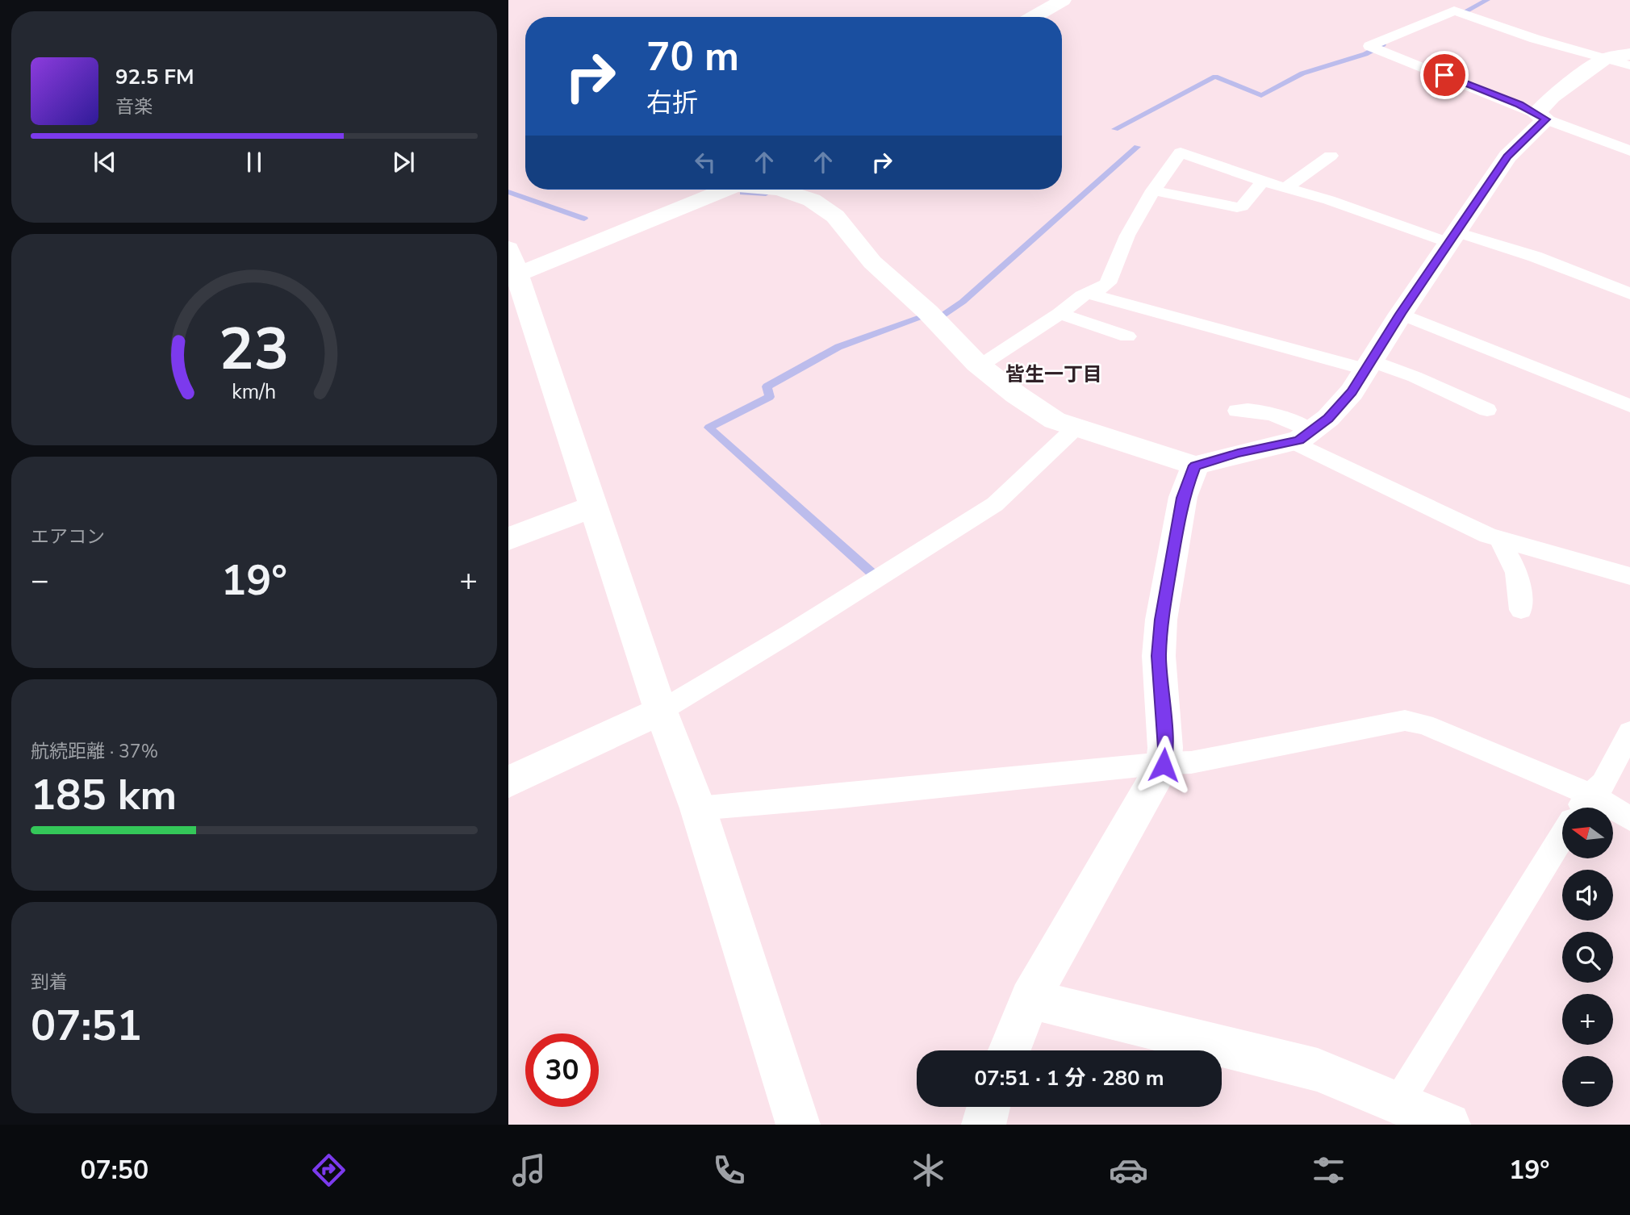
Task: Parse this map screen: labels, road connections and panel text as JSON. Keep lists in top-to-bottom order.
{
  "districts": ["皆生一丁目"],
  "north": "left",
  "page": {
    "turn": ["70 m", "右折"],
    "song": ["92.5 FM", "音楽"],
    "tile": [
      "エアコン",
      ["航続距離 · 37%", "185 km"],
      ["到着", "07:51"]
    ],
    "heat": ["−", "19°", "+"],
    "map_buttons": ["+", "−"],
    "limit": "30",
    "trip": "07:51 · 1 分 · 280 m",
    "tabs": ["07:50", "19°"],
    "gauge": ["23", "km/h"]
  }
}
